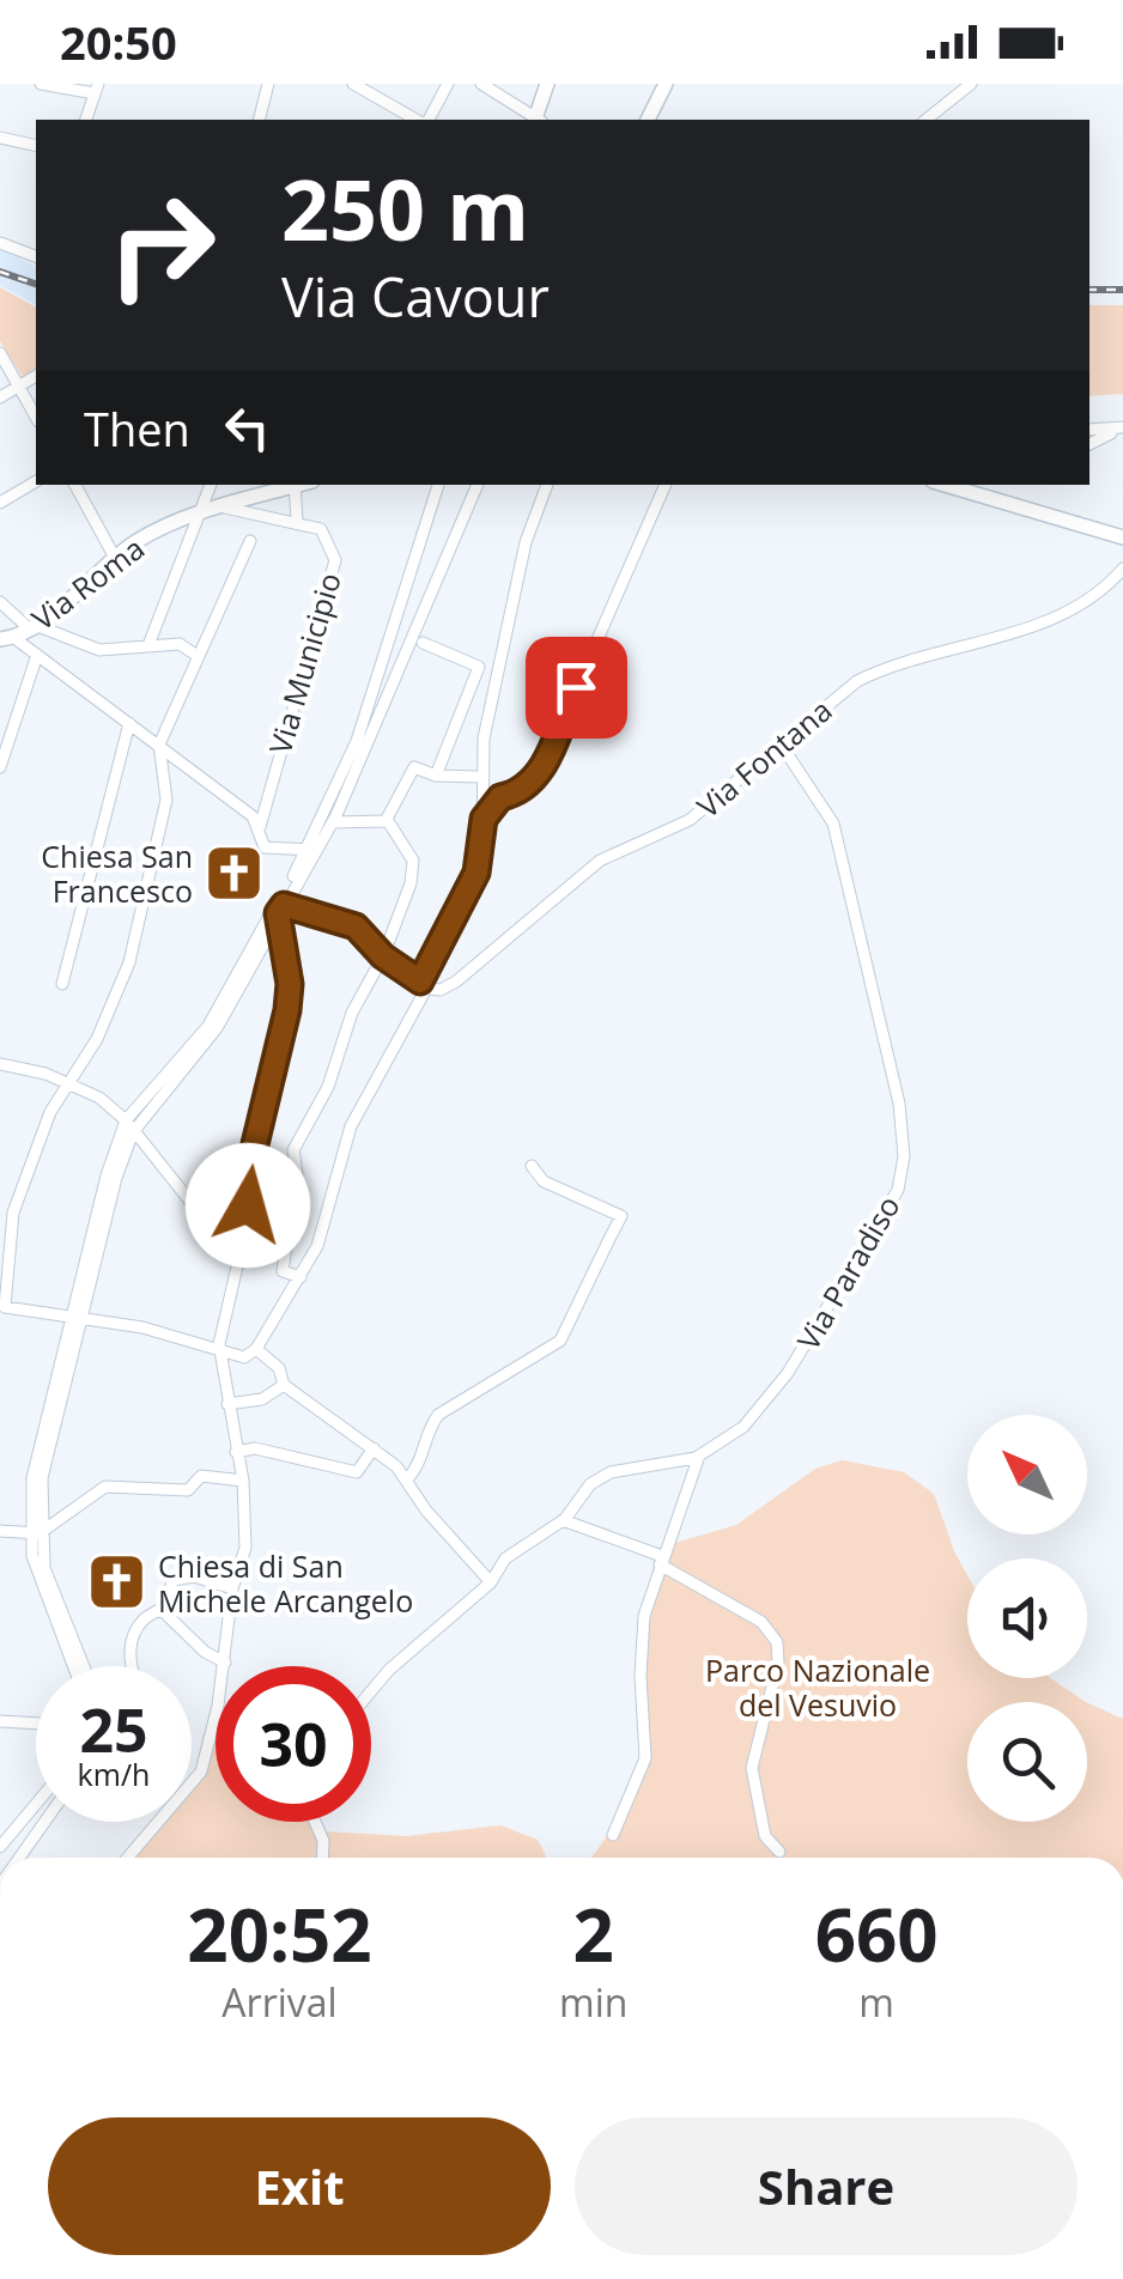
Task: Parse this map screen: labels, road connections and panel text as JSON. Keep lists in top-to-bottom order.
{
  "streets": {
    "main road": ["Via Roma"],
    "street": ["Via Municipio", "Via Fontana", "Via Paradiso"]
  },
  "crossings": [
    ["Via Fontana", "Via Paradiso"]
  ],
  "parks": ["Parco Nazionale del Vesuvio"],
  "places": {
    "church": ["Chiesa San Francesco", "Chiesa di San Michele Arcangelo"]
  },
  "north": "top left",
  "page": {
    "status": "20:50",
    "turn": ["250 m", "Via Cavour"],
    "then": "Then",
    "speed": "25 km/h",
    "limit": "30",
    "eta": [
      "20:52",
      "Arrival",
      "2",
      "min",
      "660",
      "m"
    ],
    "buttons": ["Exit", "Share"]
  }
}
